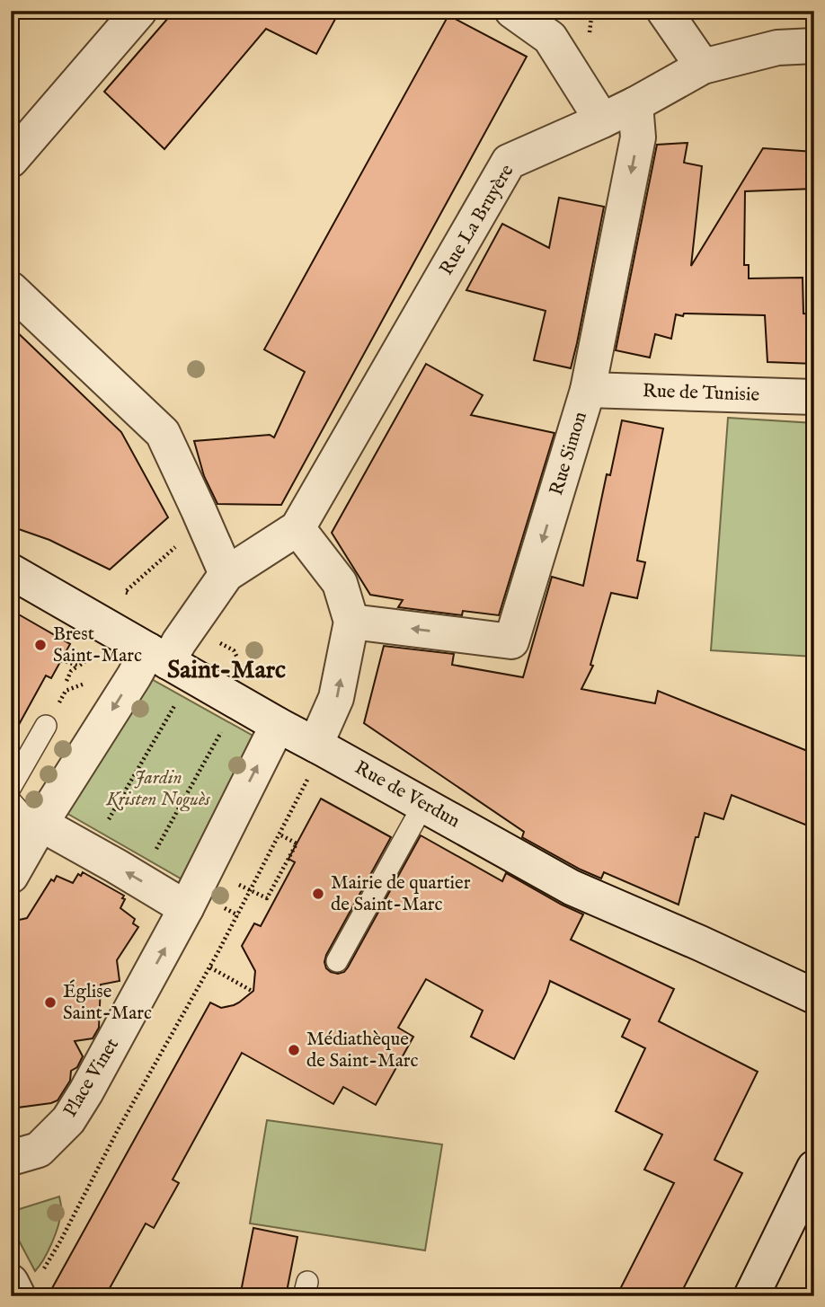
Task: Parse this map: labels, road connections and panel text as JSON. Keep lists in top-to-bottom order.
{
  "streets": {
    "street": [
      "Rue La Bruyère",
      "Rue de Tunisie",
      "Rue Simon",
      "Rue de Verdun",
      "Place Vinet"
    ]
  },
  "crossings": [
    ["Rue La Bruyère", "Rue Simon"],
    ["Rue de Tunisie", "Rue Simon"],
    ["Rue de Verdun", "Place Vinet"]
  ],
  "one_way": ["Rue Simon"],
  "districts": ["Saint-Marc"],
  "parks": ["Jardin Kristen Noguès"],
  "places": [
    "Brest Saint-Marc",
    "Mairie de quartier de Saint-Marc",
    "Église Saint-Marc",
    "Médiathèque de Saint-Marc"
  ]
}
